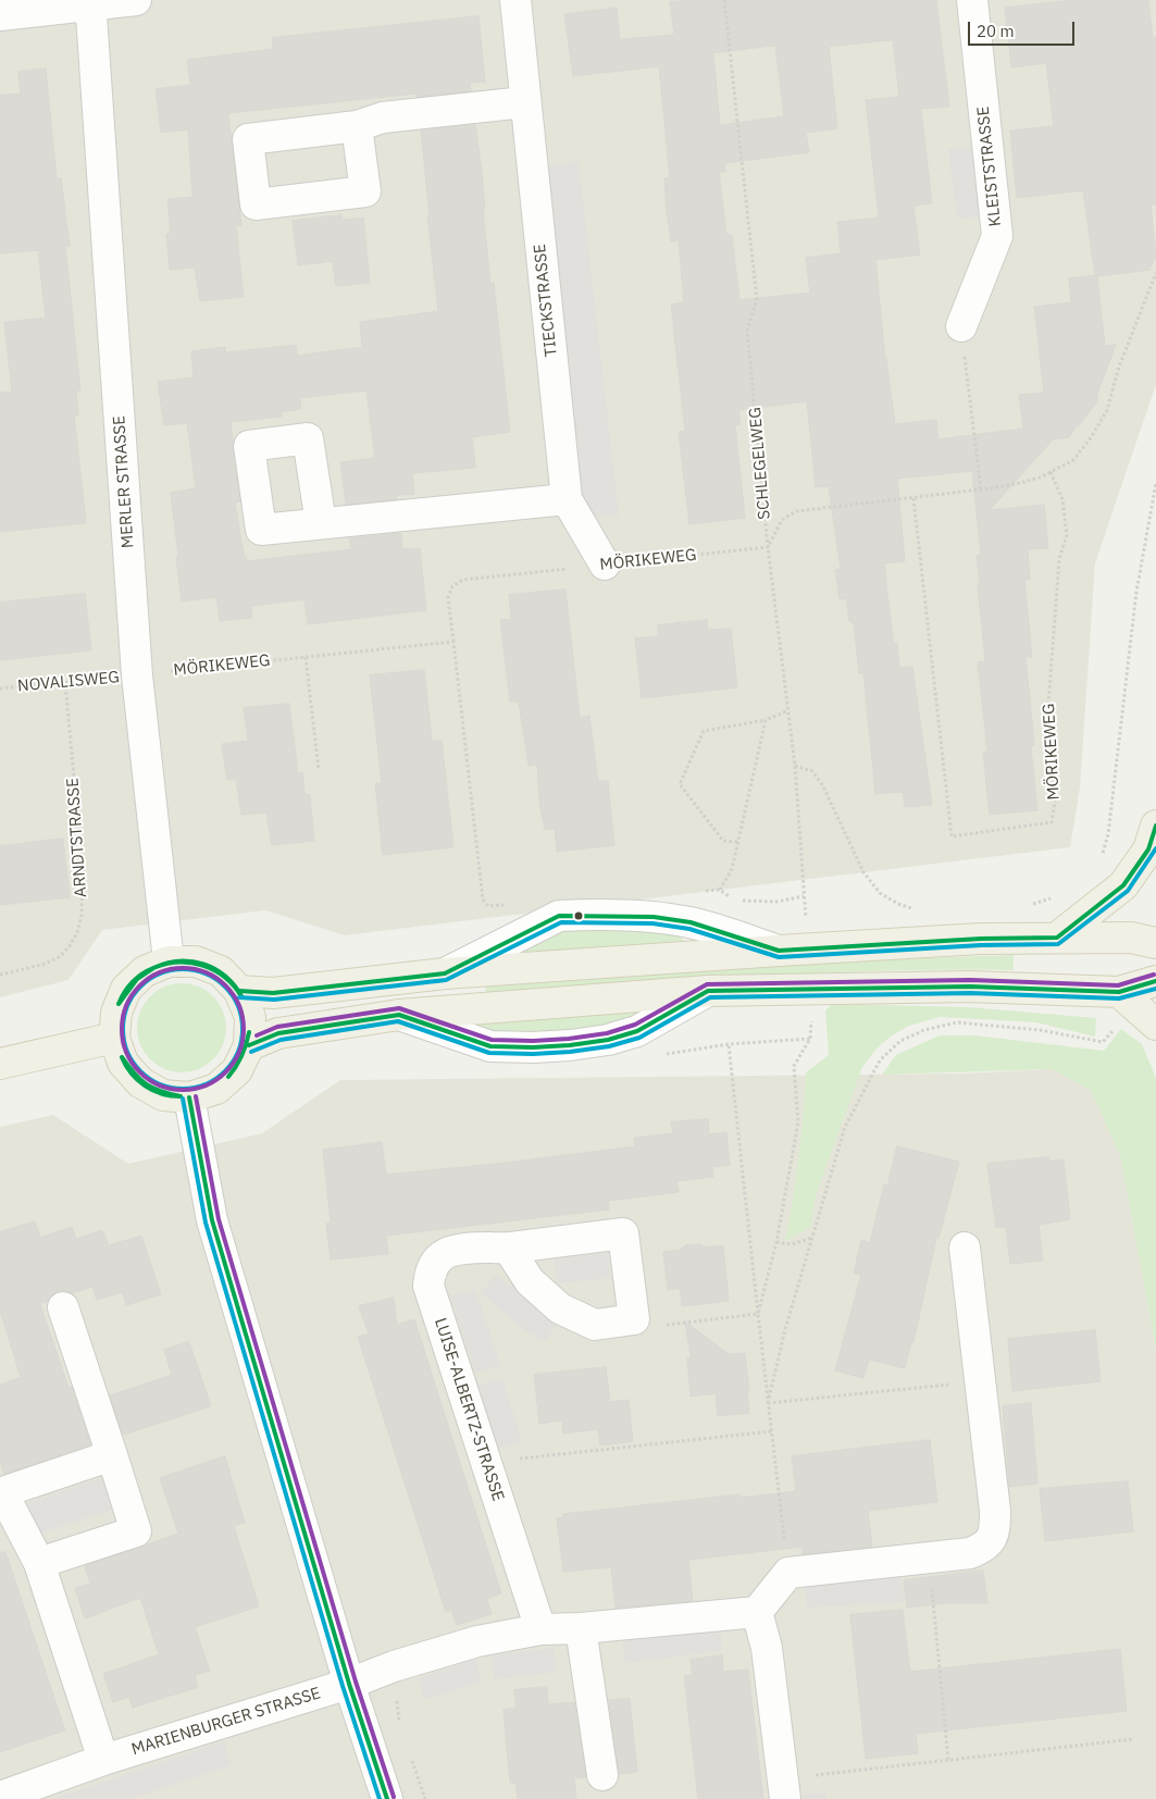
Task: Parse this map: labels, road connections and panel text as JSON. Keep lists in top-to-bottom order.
{
  "streets": {
    "street": [
      "KLEISTSTRASSE",
      "TIECKSTRASSE",
      "MERLER STRASSE",
      "LUISE-ALBERTZ-STRASSE",
      "MARIENBURGER STRASSE"
    ],
    "path": [
      "SCHLEGELWEG",
      "MÖRIKEWEG",
      "NOVALISWEG",
      "ARNDTSTRASSE"
    ]
  },
  "crossings": [
    ["TIECKSTRASSE", "MÖRIKEWEG"],
    ["SCHLEGELWEG", "MÖRIKEWEG"],
    ["MERLER STRASSE", "MÖRIKEWEG"],
    ["MERLER STRASSE", "NOVALISWEG"],
    ["MÖRIKEWEG", "NOVALISWEG"],
    ["NOVALISWEG", "ARNDTSTRASSE"],
    ["LUISE-ALBERTZ-STRASSE", "MARIENBURGER STRASSE"]
  ],
  "scale_bar": "20 m"
}
